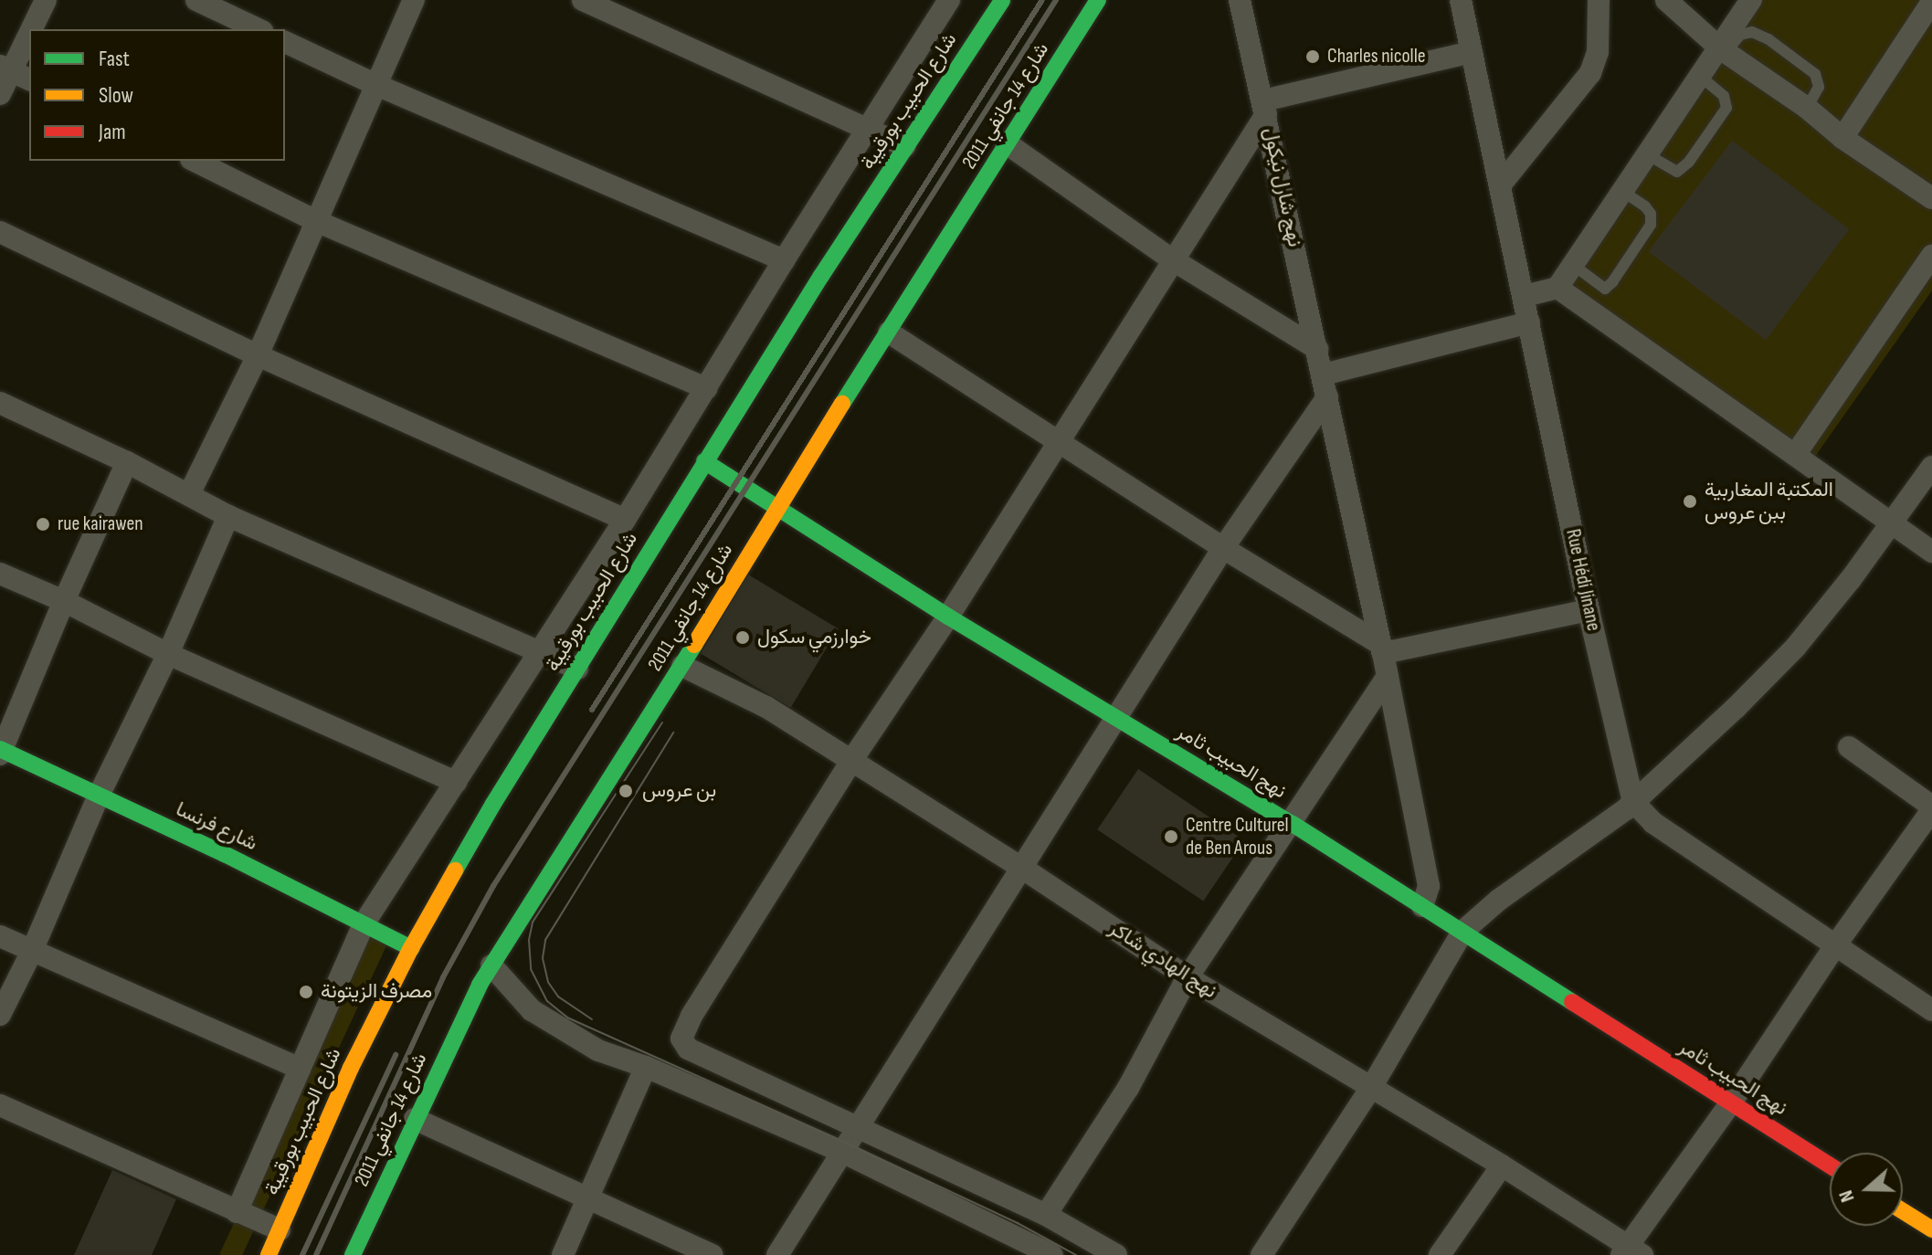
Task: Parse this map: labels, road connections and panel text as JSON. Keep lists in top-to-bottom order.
{
  "streets": {
    "street": [
      "شارع الحبيب بورقيبة",
      "شارع 14 جانفي 2011",
      "نهج شارل نيكول",
      "Rue Hédi Jinane",
      "نهج الحبيب ثامر",
      "شارع فرنسا",
      "نهج الهادي شاكر"
    ]
  },
  "crossings": [
    ["شارع الحبيب بورقيبة", "نهج الحبيب ثامر"],
    ["شارع الحبيب بورقيبة", "شارع فرنسا"],
    ["شارع 14 جانفي 2011", "نهج الحبيب ثامر"],
    ["شارع 14 جانفي 2011", "نهج الهادي شاكر"],
    ["نهج شارل نيكول", "نهج الحبيب ثامر"]
  ],
  "places": [
    "Charles nicolle",
    "المكتبة المغاربية ببن عروس",
    "rue kairawen",
    "خوارزمي سكول",
    "بن عروس",
    "Centre Culturel de Ben Arous",
    "مصرف الزيتونة"
  ],
  "legend": ["Fast", "Slow", "Jam"],
  "north": "left"
}
